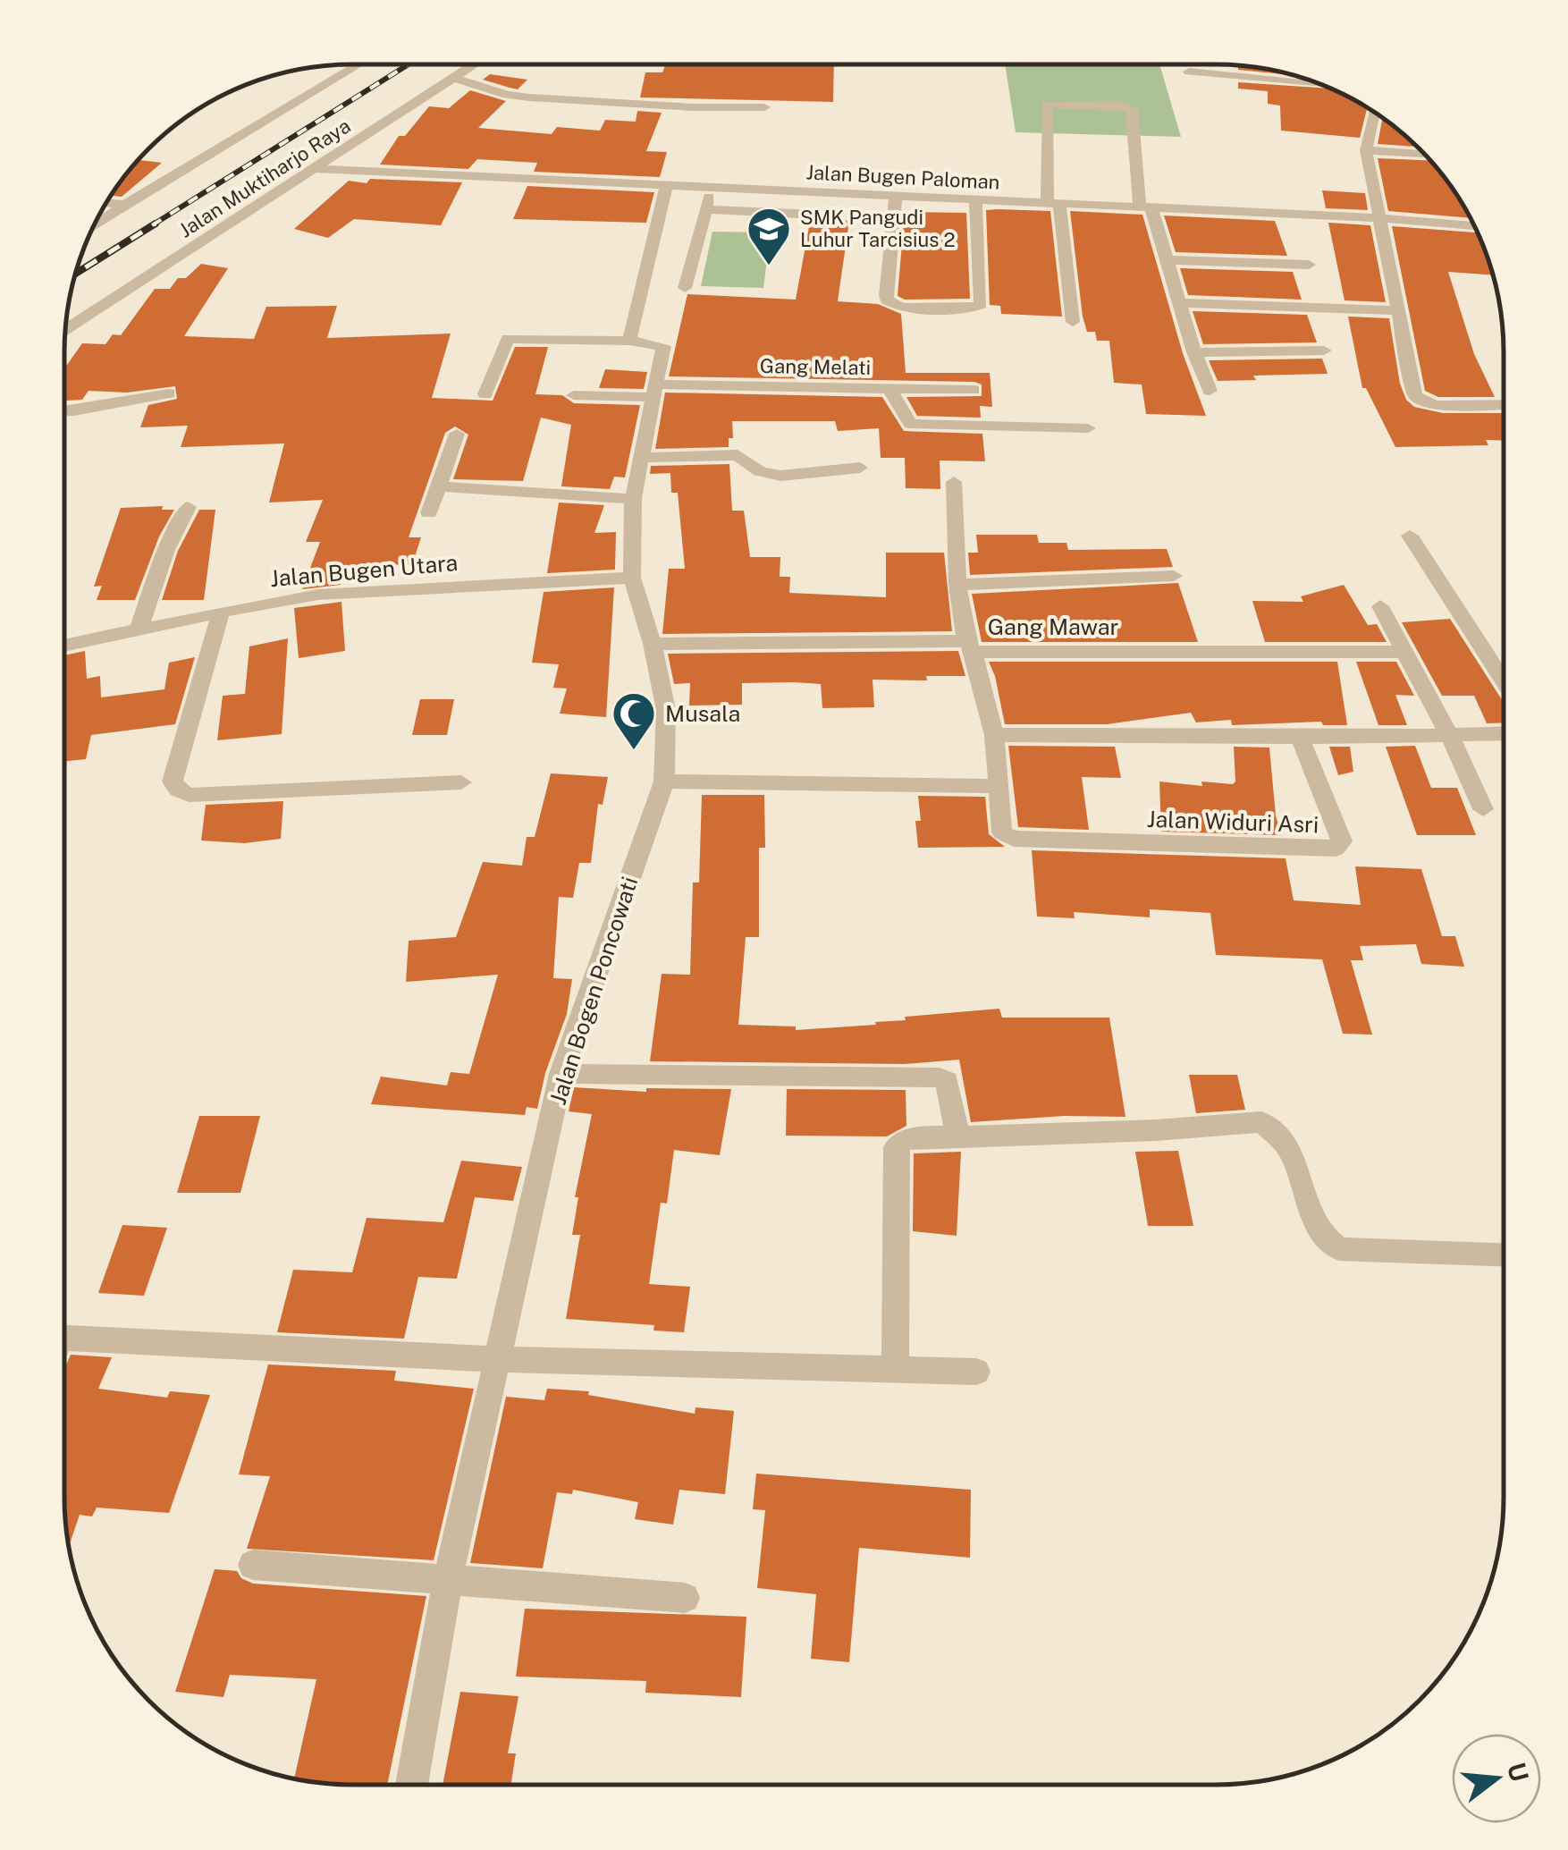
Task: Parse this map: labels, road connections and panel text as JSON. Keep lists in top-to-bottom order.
{
  "streets": {
    "street": [
      "Jalan Bugen Paloman",
      "Jalan Muktiharjo Raya",
      "Gang Melati",
      "Jalan Bugen Utara",
      "Gang Mawar",
      "Jalan Widuri Asri",
      "Jalan Bogen Poncowati"
    ]
  },
  "crossings": [
    ["Jalan Bugen Paloman", "Jalan Muktiharjo Raya"],
    ["Gang Melati", "Jalan Bogen Poncowati"],
    ["Jalan Bugen Utara", "Jalan Bogen Poncowati"],
    ["Gang Mawar", "Jalan Bogen Poncowati"]
  ],
  "places": {
    "school or university": ["SMK Pangudi Luhur Tarcisius 2"],
    "mosque": ["Musala"]
  },
  "north": "right"
}
